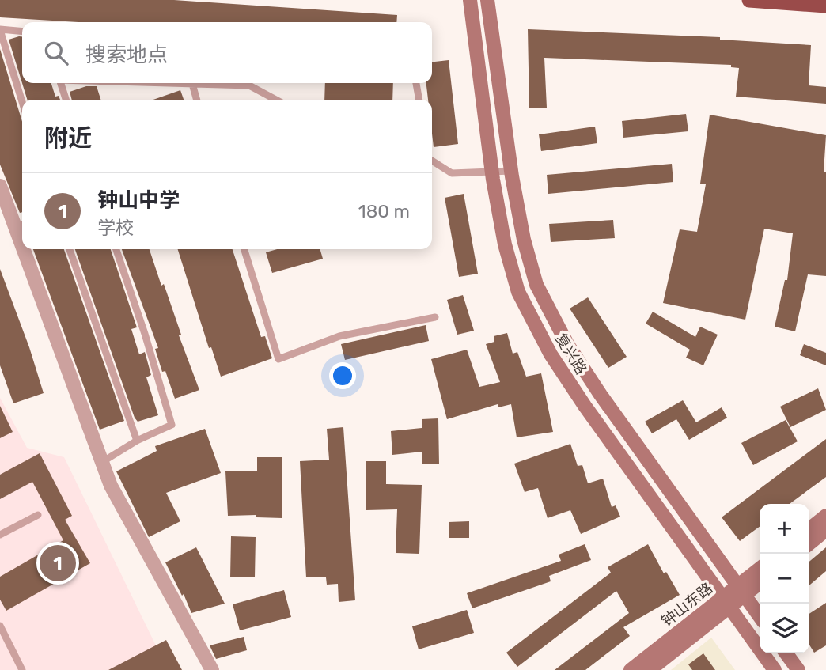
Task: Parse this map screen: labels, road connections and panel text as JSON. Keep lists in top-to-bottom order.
{
  "streets": {
    "main road": ["复兴路", "钟山东路"]
  },
  "crossings": [
    ["复兴路", "钟山东路"]
  ],
  "page": {
    "search": "搜索地点",
    "heading": "附近",
    "list": [
      {
        "mark": "1",
        "name": "钟山中学",
        "note": "学校",
        "value": "180 m"
      }
    ],
    "map_buttons": ["+", "−"],
    "pins": "1"
  }
}
